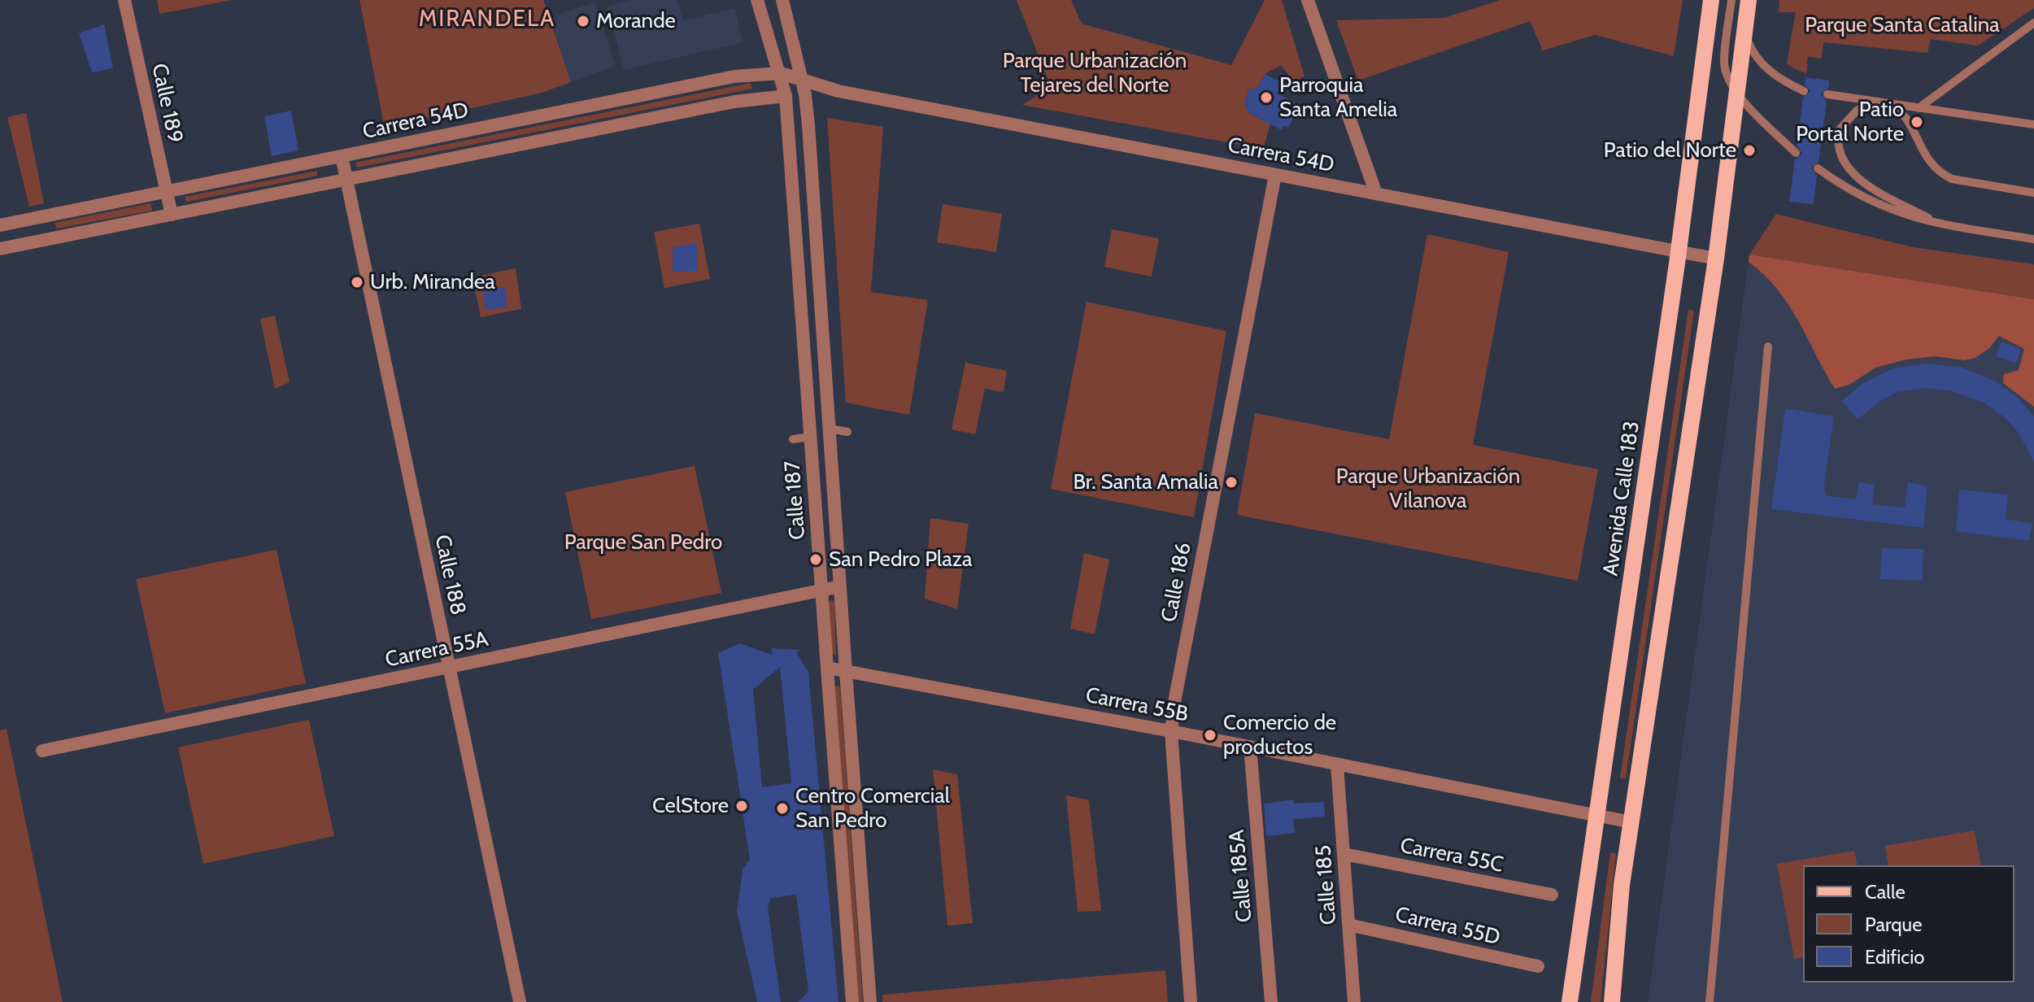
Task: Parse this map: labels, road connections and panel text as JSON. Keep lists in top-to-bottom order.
{
  "streets": {
    "main road": ["Avenida Calle 183"],
    "street": [
      "Calle 189",
      "Carrera 54D",
      "Calle 187",
      "Calle 188",
      "Calle 186",
      "Carrera 55A",
      "Carrera 55B",
      "Carrera 55C",
      "Calle 185A",
      "Calle 185",
      "Carrera 55D"
    ]
  },
  "crossings": [
    ["Calle 189", "Carrera 54D"],
    ["Carrera 54D", "Avenida Calle 183"],
    ["Carrera 54D", "Calle 187"],
    ["Carrera 54D", "Calle 188"],
    ["Carrera 54D", "Calle 186"],
    ["Avenida Calle 183", "Carrera 55B"],
    ["Calle 187", "Carrera 55A"],
    ["Calle 187", "Carrera 55B"],
    ["Calle 188", "Carrera 55A"],
    ["Calle 186", "Carrera 55B"],
    ["Carrera 55B", "Calle 185A"],
    ["Carrera 55B", "Calle 185"],
    ["Carrera 55C", "Calle 185"],
    ["Calle 185", "Carrera 55D"]
  ],
  "districts": ["MIRANDELA"],
  "parks": [
    "Parque Santa Catalina",
    "Parque Urbanización Tejares del Norte",
    "Parque Urbanización Vilanova",
    "Parque San Pedro"
  ],
  "places": [
    "Morande",
    "Parroquia Santa Amelia",
    "Patio Portal Norte",
    "Patio del Norte",
    "Urb. Mirandea",
    "Br. Santa Amalia",
    "San Pedro Plaza",
    "Comercio de productos",
    "CelStore",
    "Centro Comercial San Pedro"
  ],
  "legend": ["Calle", "Parque", "Edificio"]
}
